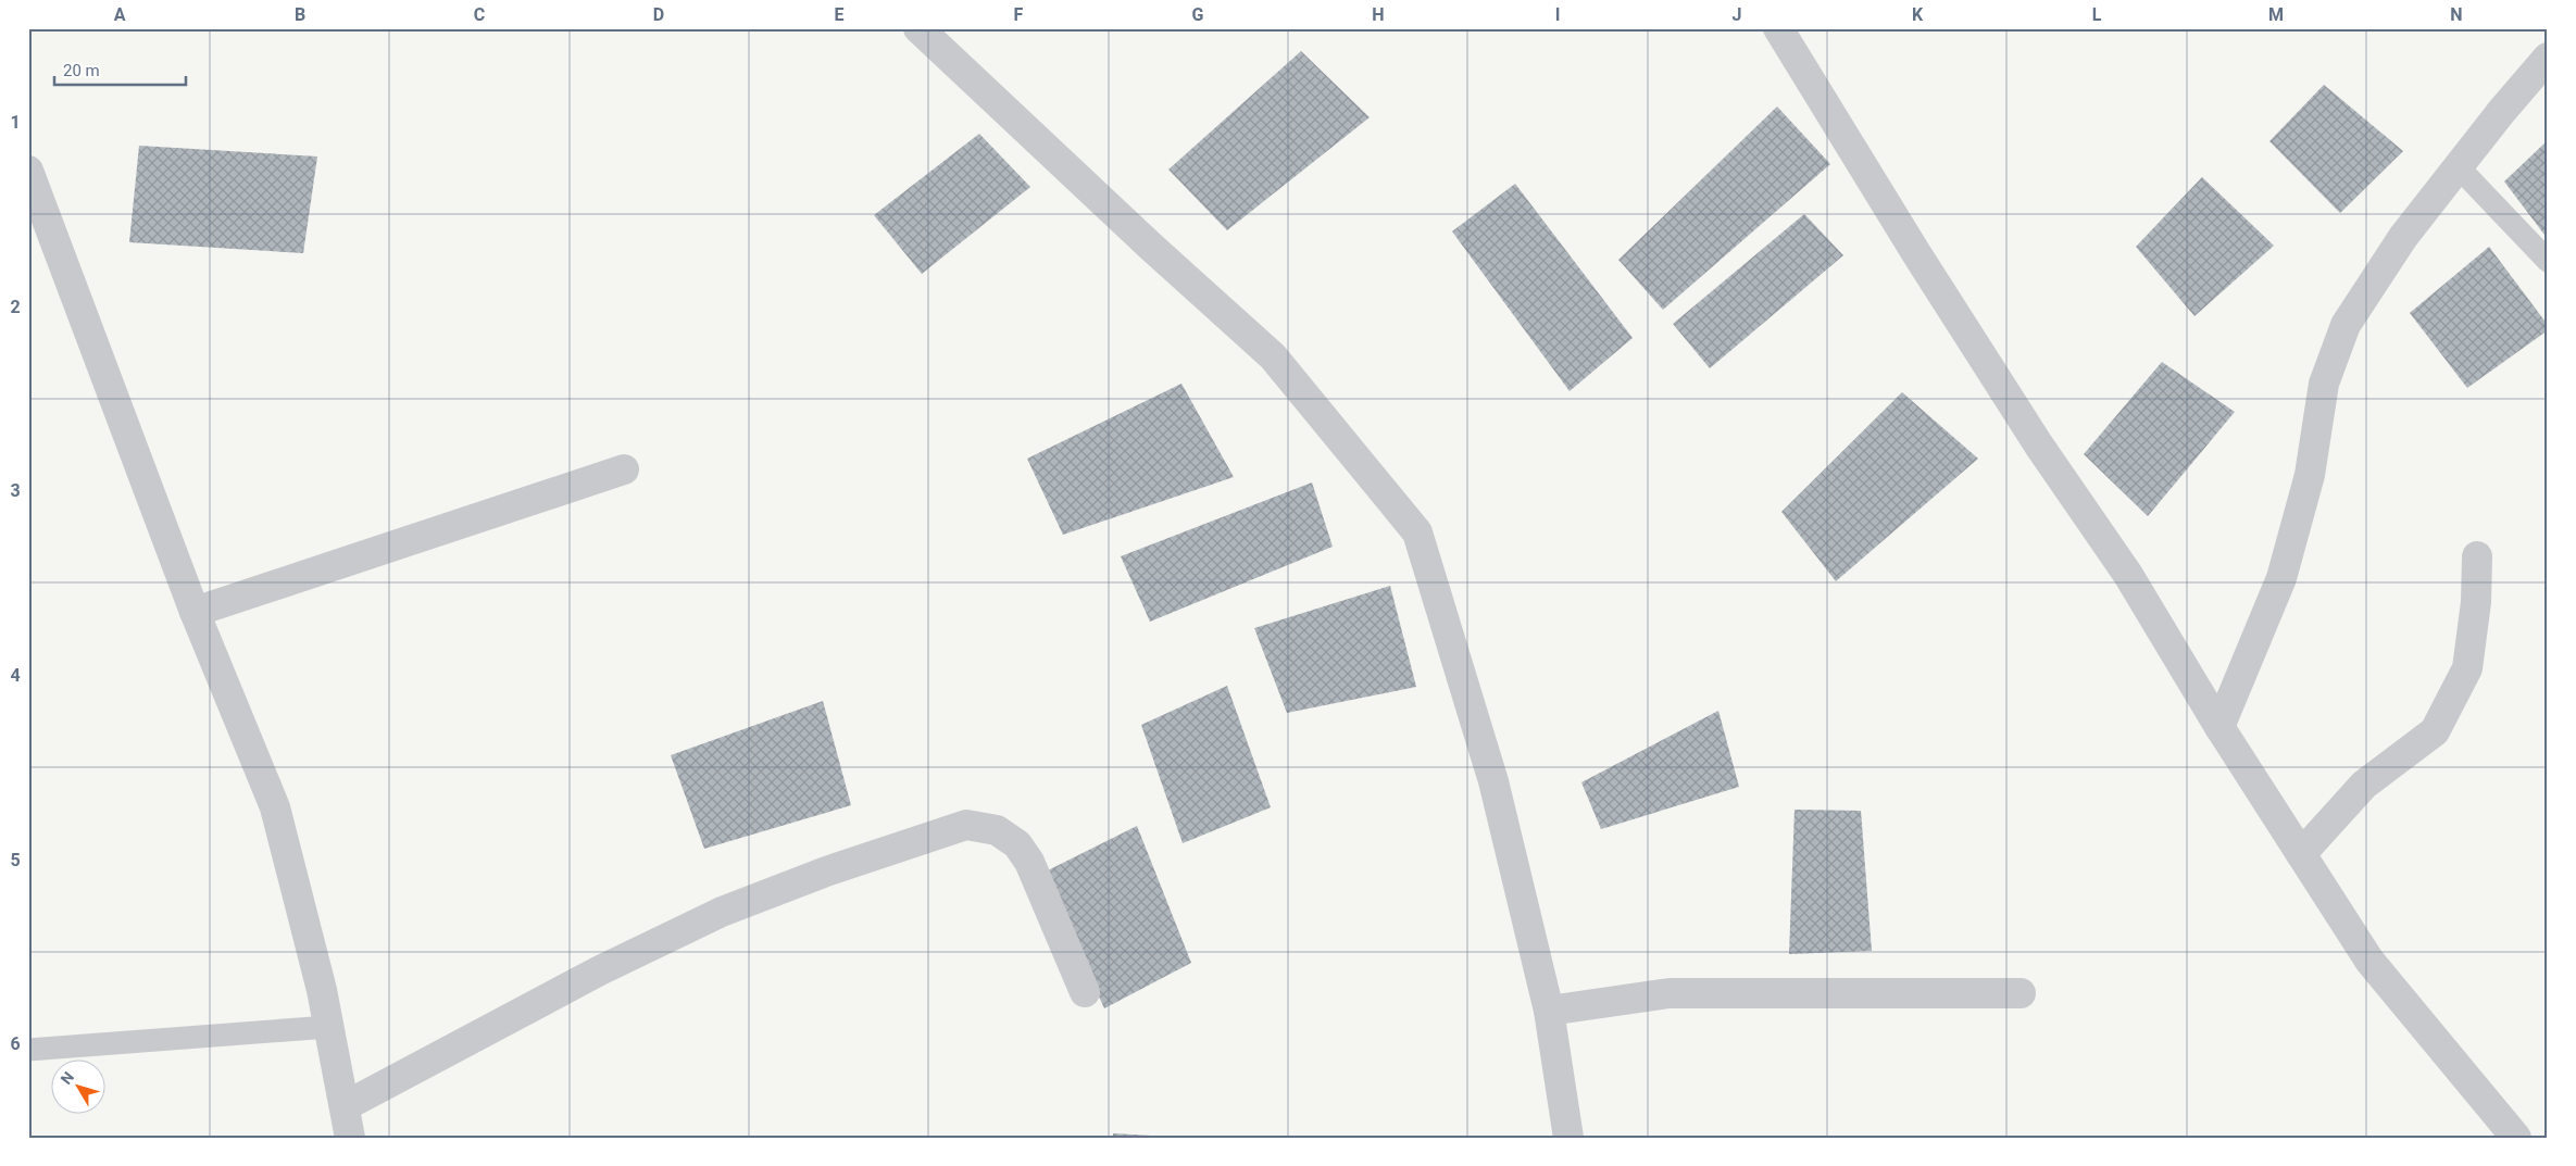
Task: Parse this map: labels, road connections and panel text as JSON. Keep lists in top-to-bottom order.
{
  "scale_bar": "20 m",
  "north": "top left",
  "grid": {
    "columns": [
      "A",
      "B",
      "C",
      "D",
      "E",
      "F",
      "G",
      "H",
      "I",
      "J",
      "K",
      "L",
      "M",
      "N"
    ],
    "rows": [
      "1",
      "2",
      "3",
      "4",
      "5",
      "6"
    ]
  }
}
